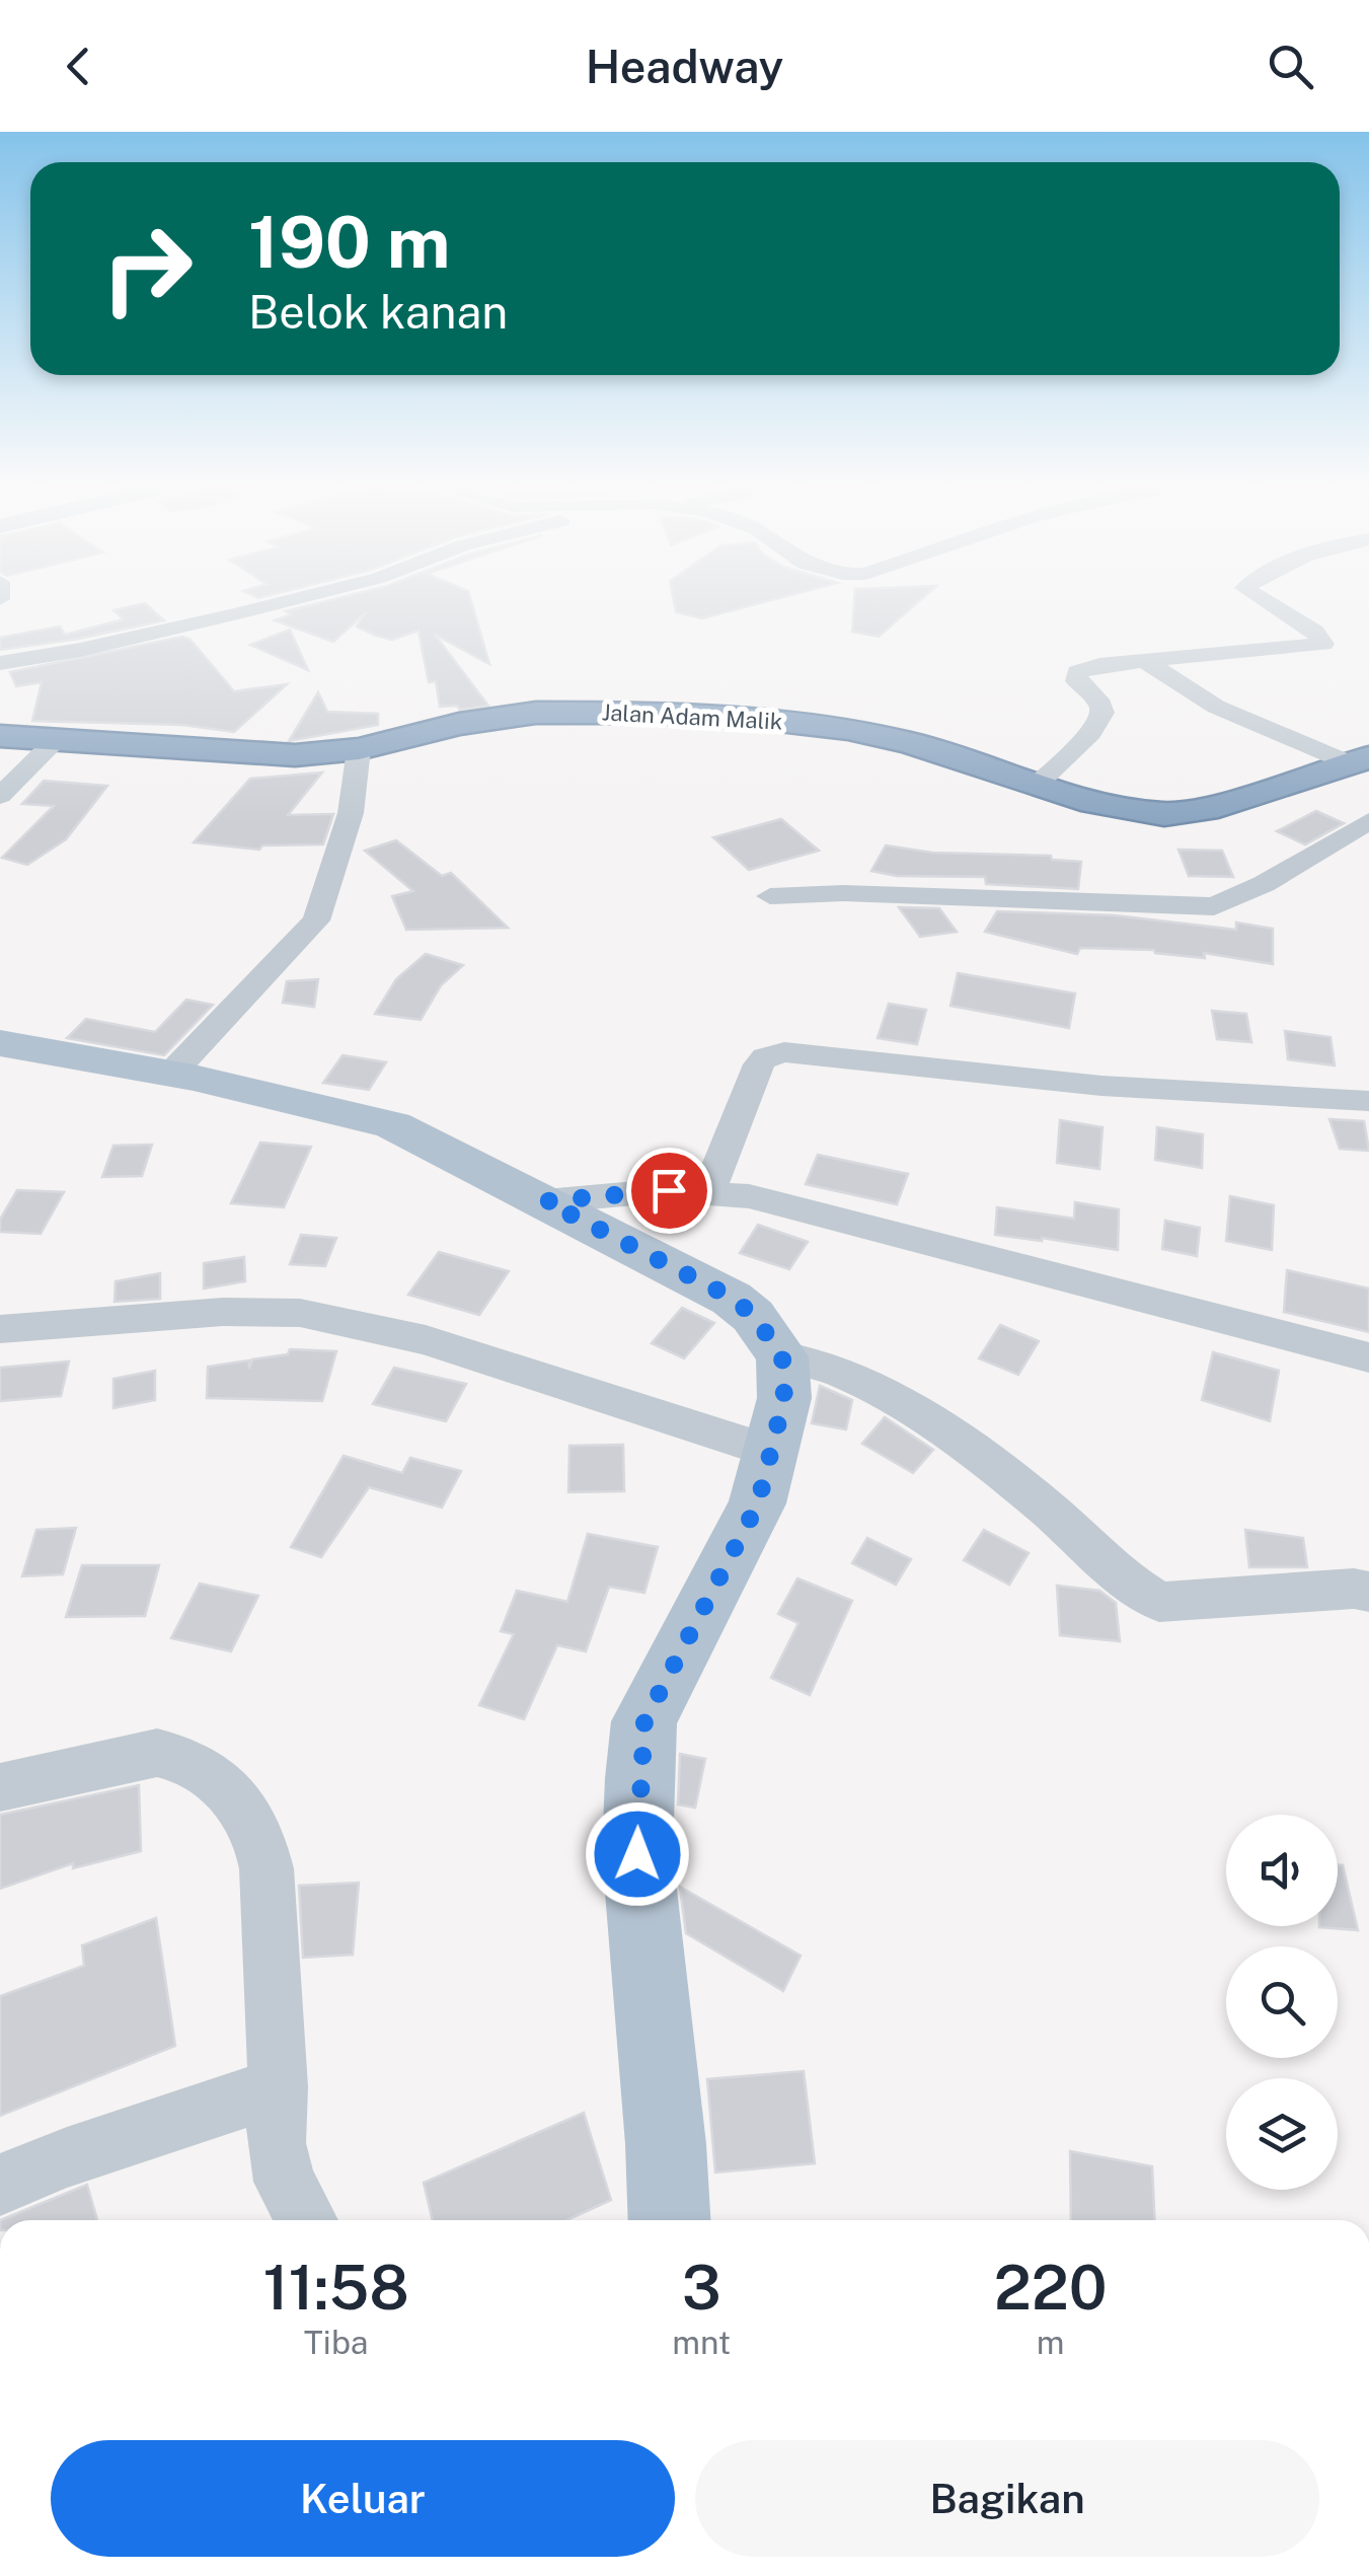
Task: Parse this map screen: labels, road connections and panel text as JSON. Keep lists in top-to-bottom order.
{
  "streets": {
    "highway": ["Jalan Adam Malik"]
  },
  "page": {
    "header": "Headway",
    "turn": ["190 m", "Belok kanan"],
    "eta": [
      "11:58",
      "Tiba",
      "3",
      "mnt",
      "220",
      "m"
    ],
    "buttons": ["Keluar", "Bagikan"]
  }
}
